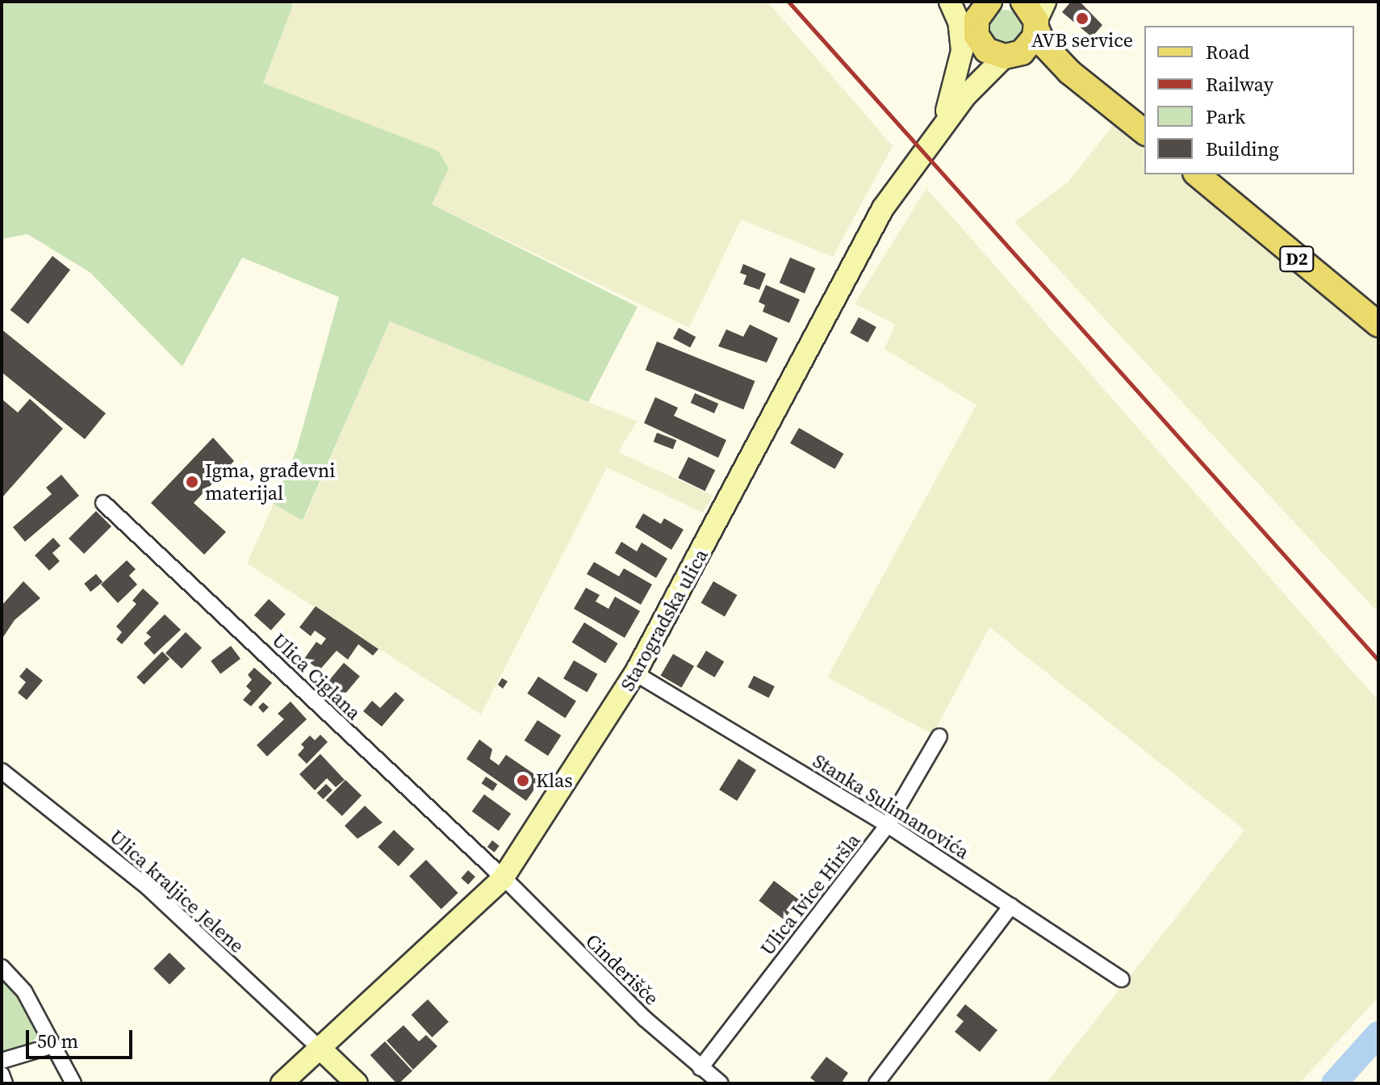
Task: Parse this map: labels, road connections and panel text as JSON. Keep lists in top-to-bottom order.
{
  "streets": {
    "main road": ["D2", "Starogradska ulica"],
    "street": [
      "Ulica Ciglana",
      "Stanka Sulimanovića",
      "Ulica kraljice Jelene",
      "Ulica Ivice Hiršla",
      "Cinderišče"
    ]
  },
  "crossings": [
    ["Starogradska ulica", "Ulica Ciglana"],
    ["Starogradska ulica", "Stanka Sulimanovića"],
    ["Starogradska ulica", "Ulica kraljice Jelene"],
    ["Starogradska ulica", "Cinderišče"],
    ["Ulica Ciglana", "Cinderišče"],
    ["Stanka Sulimanovića", "Ulica Ivice Hiršla"],
    ["Ulica Ivice Hiršla", "Cinderišče"]
  ],
  "places": ["AVB service", "Igma, građevni materijal", "Klas"],
  "legend": [
    "Road",
    "Railway",
    "Park",
    "Building"
  ],
  "scale_bar": "50 m"
}
